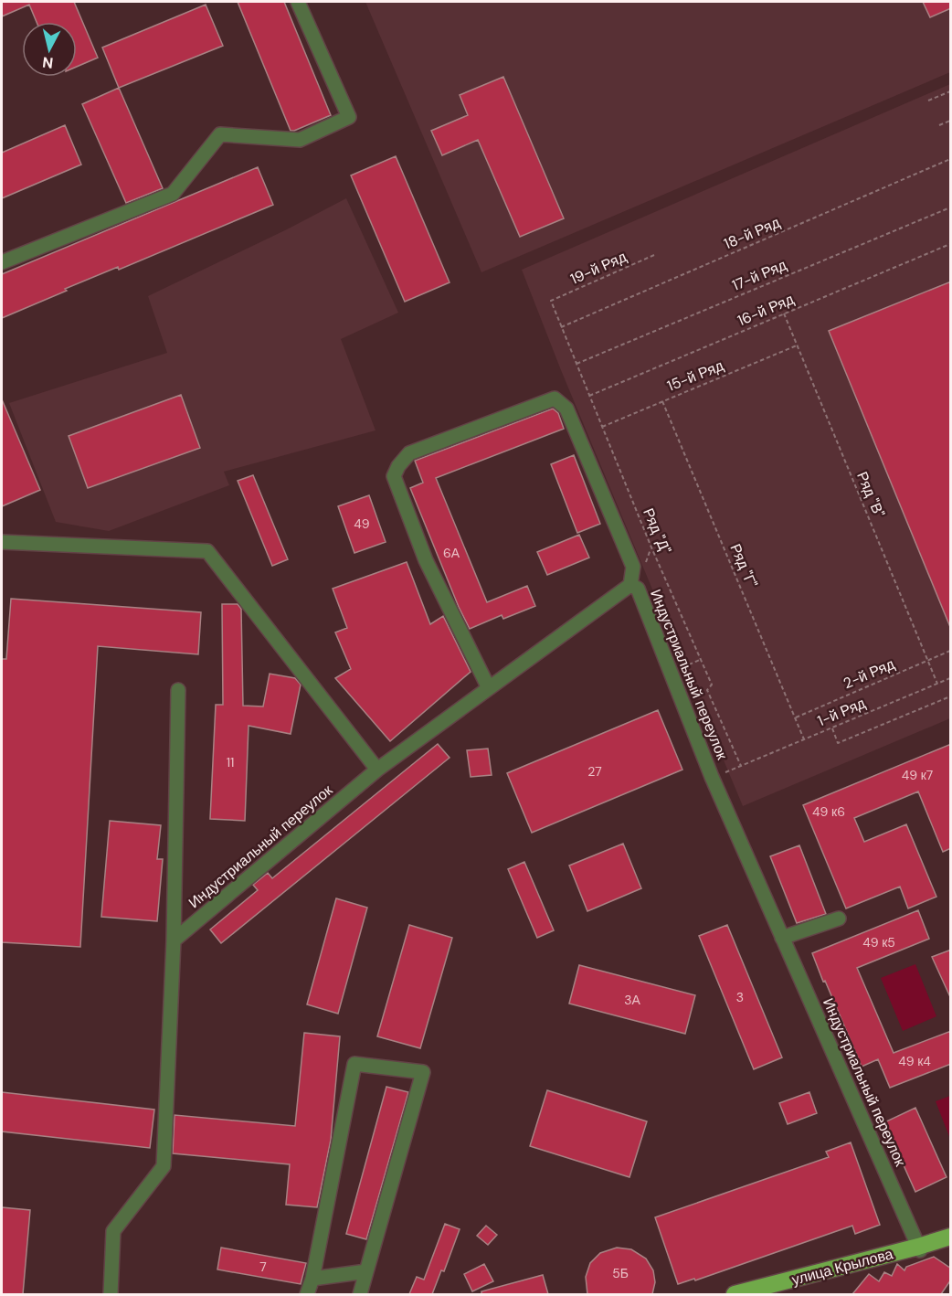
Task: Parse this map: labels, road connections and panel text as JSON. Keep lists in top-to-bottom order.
{
  "streets": {
    "main road": ["улица Крылова"],
    "street": ["Индустриальный переулок"],
    "path": [
      "18-й Ряд",
      "19-й Ряд",
      "17-й Ряд",
      "16-й Ряд",
      "15-й Ряд",
      "Ряд \"В\"",
      "Ряд \"Д\"",
      "Ряд \"Г\"",
      "2-й Ряд",
      "1-й Ряд"
    ]
  },
  "crossings": [
    ["18-й Ряд", "Ряд \"Д\""],
    ["19-й Ряд", "Ряд \"Д\""],
    ["17-й Ряд", "Ряд \"Д\""],
    ["16-й Ряд", "Ряд \"В\""],
    ["16-й Ряд", "Ряд \"Д\""],
    ["15-й Ряд", "Ряд \"В\""],
    ["15-й Ряд", "Ряд \"Д\""],
    ["15-й Ряд", "Ряд \"Г\""],
    ["Ряд \"В\"", "2-й Ряд"],
    ["Ряд \"В\"", "1-й Ряд"],
    ["Ряд \"Д\"", "1-й Ряд"],
    ["Ряд \"Г\"", "2-й Ряд"],
    ["Ряд \"Г\"", "1-й Ряд"],
    ["Индустриальный переулок", "1-й Ряд"],
    ["Индустриальный переулок", "улица Крылова"]
  ],
  "house_numbers": [
    "49",
    "6А",
    "11",
    "27",
    "49 к7",
    "49 к6",
    "49 к5",
    "3",
    "3А",
    "49 к4",
    "7",
    "5Б"
  ],
  "north": "bottom"
}
